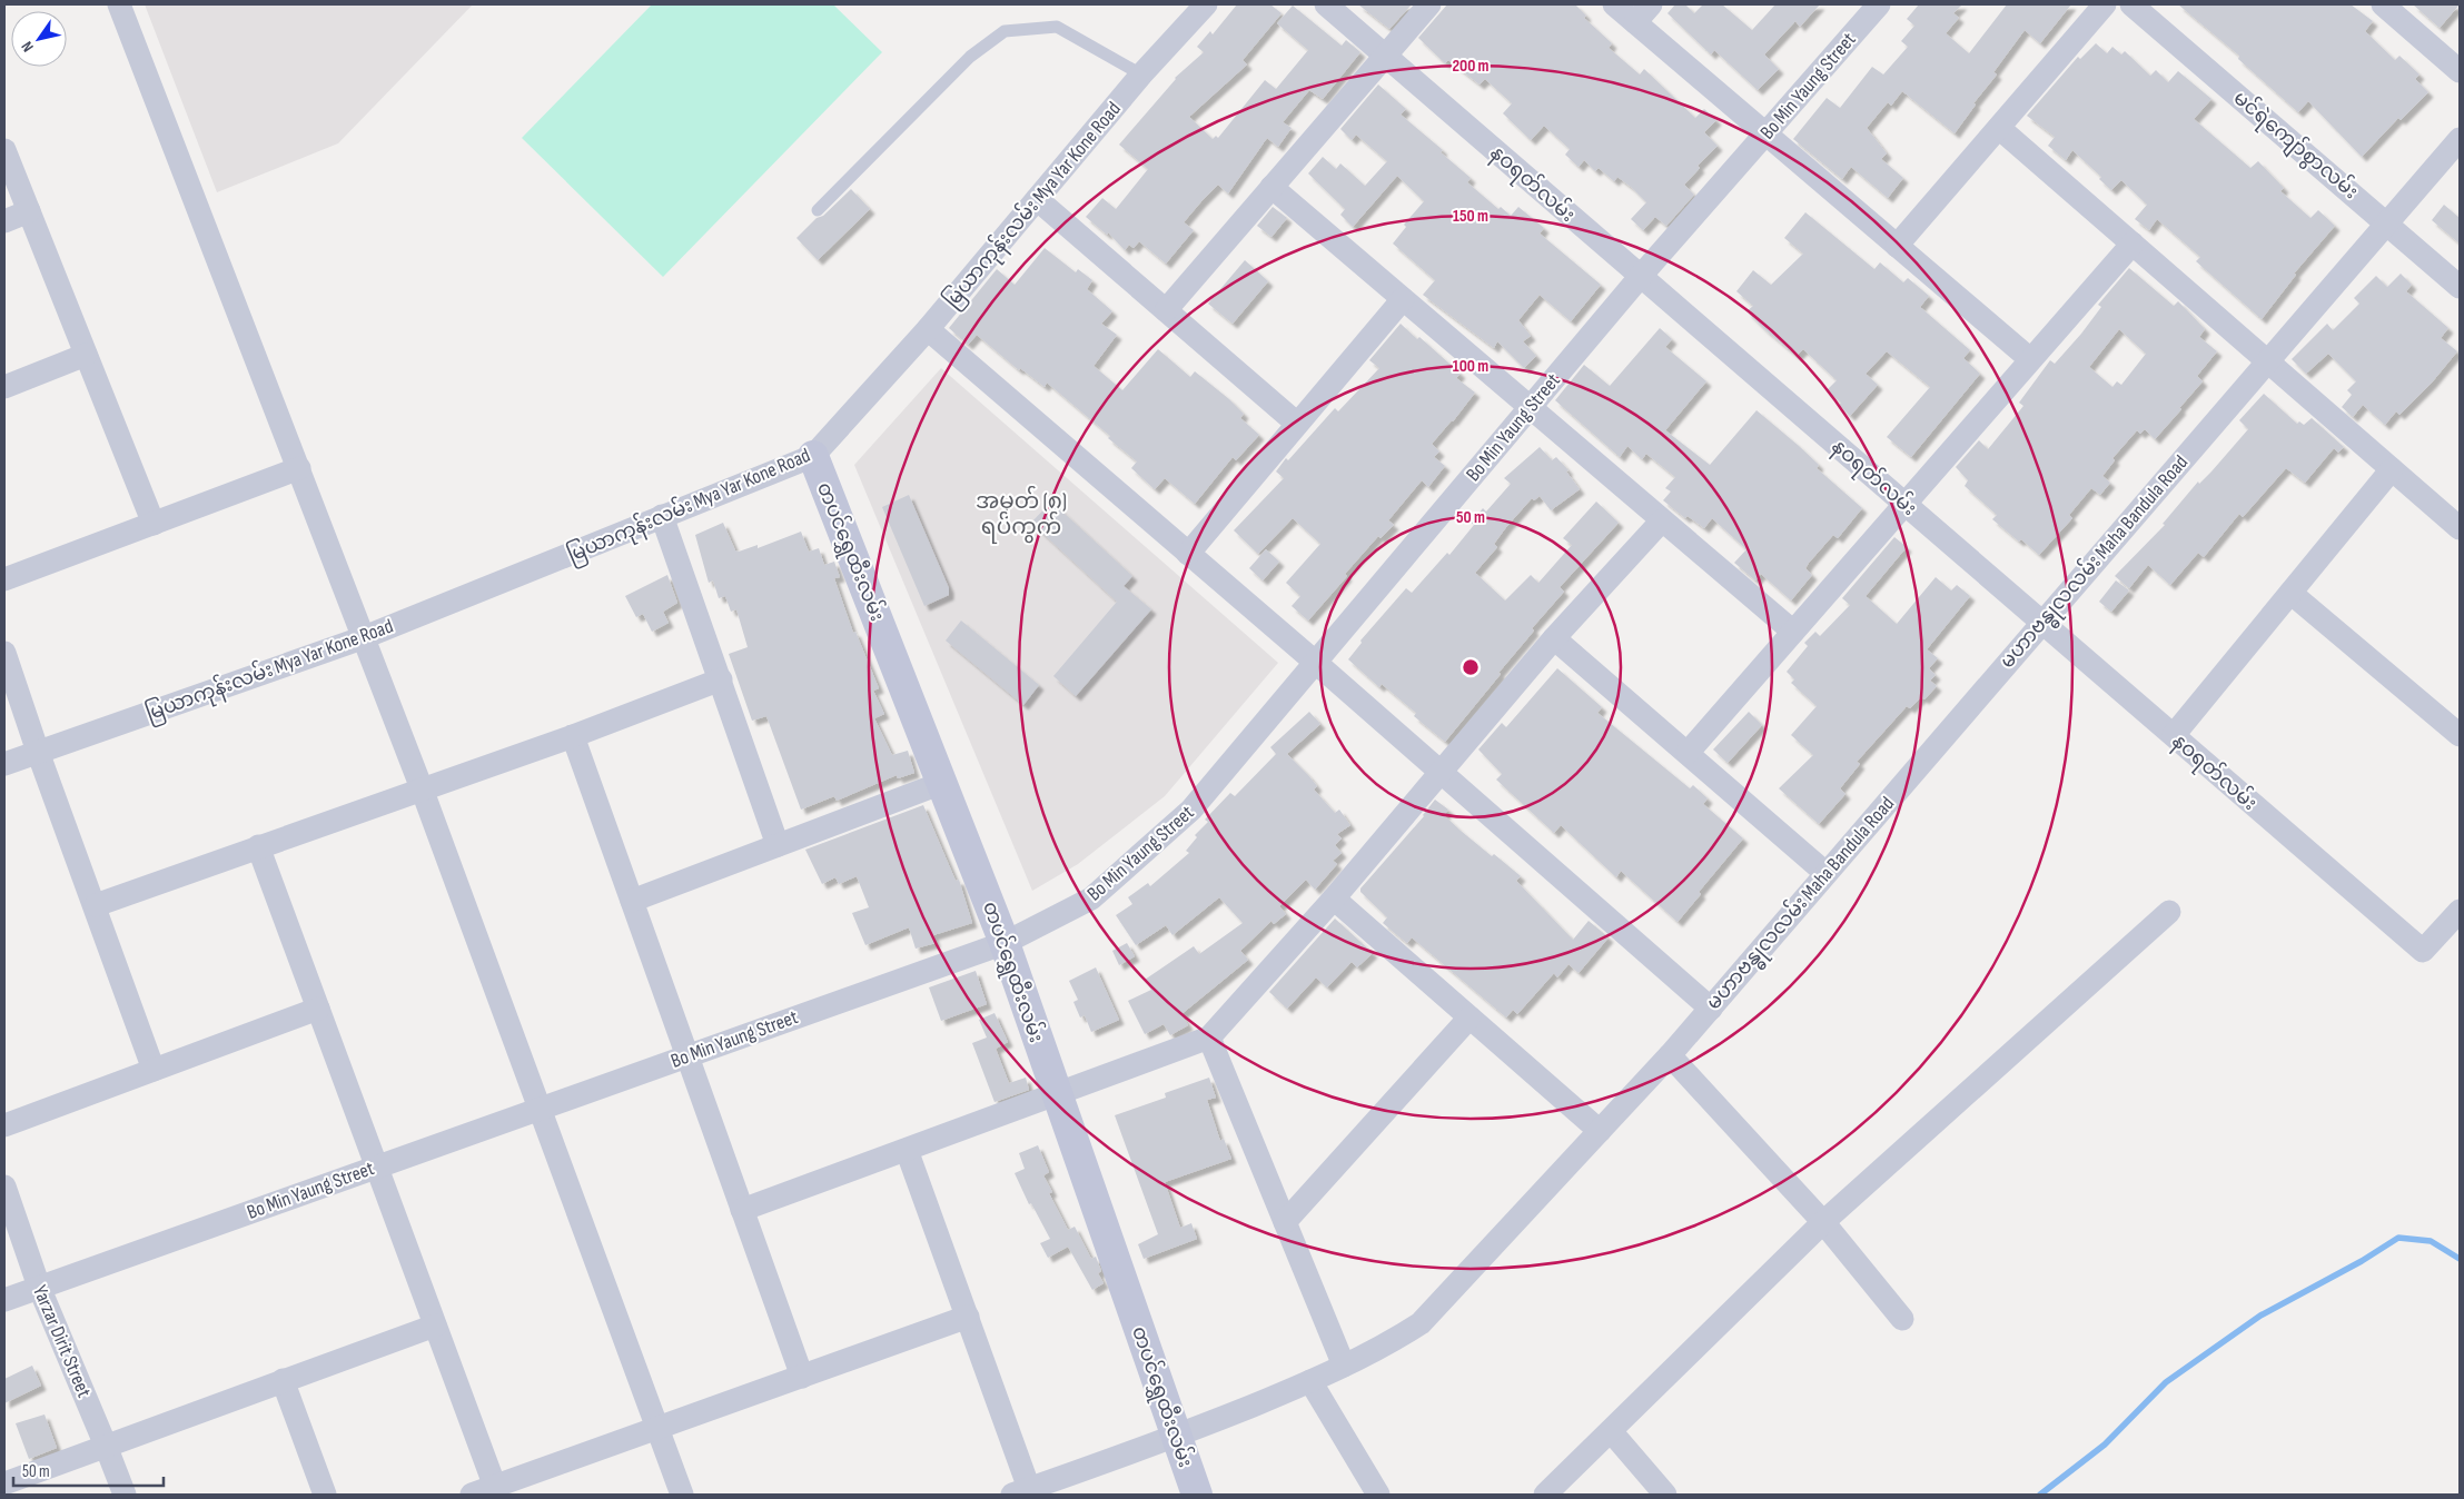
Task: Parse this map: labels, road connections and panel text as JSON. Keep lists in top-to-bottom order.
{
  "streets": {
    "street": [
      "Bo Min Yaung Street",
      "မင်ရဲကျော်စွာလမ်း",
      "နဝရတ်လမ်း",
      "မြယာကုန်းလမ်း Mya Yar Kone Road",
      "တပင်ရွှေထီးလမ်း",
      "မဟာဗန္ဓုလလမ်း Maha Bandula Road",
      "Yarzar Dirit Street"
    ]
  },
  "crossings": [
    ["Bo Min Yaung Street", "နဝရတ်လမ်း"],
    ["Bo Min Yaung Street", "တပင်ရွှေထီးလမ်း"],
    ["Bo Min Yaung Street", "Yarzar Dirit Street"],
    ["မင်ရဲကျော်စွာလမ်း", "မဟာဗန္ဓုလလမ်း Maha Bandula Road"],
    ["နဝရတ်လမ်း", "မဟာဗန္ဓုလလမ်း Maha Bandula Road"],
    ["မြယာကုန်းလမ်း Mya Yar Kone Road", "တပင်ရွှေထီးလမ်း"],
    ["တပင်ရွှေထီးလမ်း", "မဟာဗန္ဓုလလမ်း Maha Bandula Road"]
  ],
  "districts": ["အမှတ် (၈) ရပ်ကွက်"],
  "scale_bar": "50 m",
  "north": "bottom left",
  "rings": [
    "200 m",
    "150 m",
    "100 m",
    "50 m"
  ]
}
